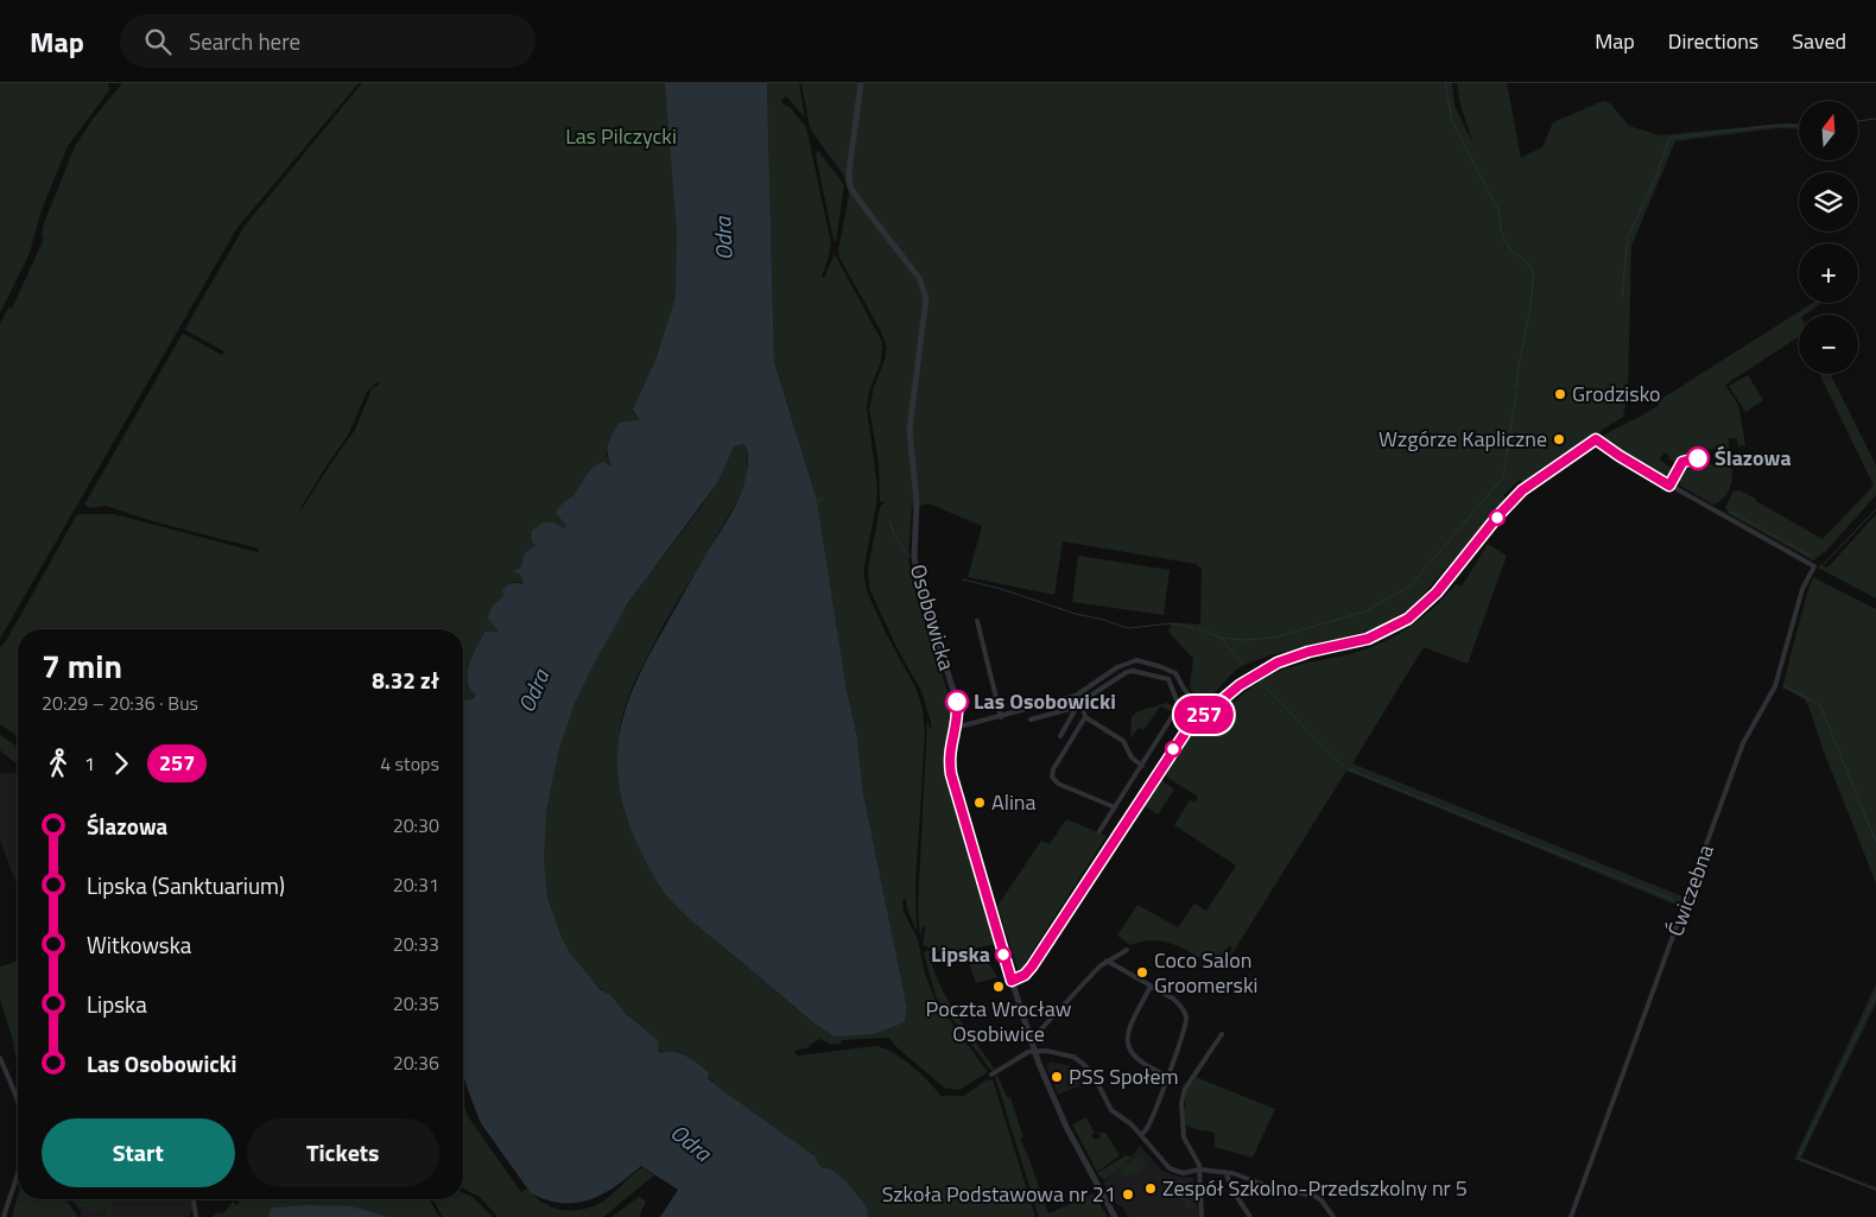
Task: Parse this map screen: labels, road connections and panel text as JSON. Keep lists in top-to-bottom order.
{
  "streets": {
    "street": ["Osobowicka", "Ćwiczebna"]
  },
  "water": ["Odra"],
  "parks": ["Las Pilczycki"],
  "places": [
    "Grodzisko",
    "Wzgórze Kapliczne",
    "Ślazowa",
    "Las Osobowicki",
    "Alina",
    "Lipska",
    "Coco Salon Groomerski",
    "Poczta Wrocław Osobiwice",
    "PSS Społem",
    "Zespół Szkolno-Przedszkolny nr 5",
    "Szkoła Podstawowa nr 21"
  ],
  "lines": ["bus line 257"],
  "north": "top",
  "page": {
    "header": "Map",
    "search": "Search here",
    "nav": ["Map", "Directions", "Saved"],
    "on_map": "257",
    "map_buttons": ["+", "−"],
    "heading": ["7 min", "20:29 – 20:36 · Bus", "8.32 zł"],
    "legs": ["1", "257", "4 stops"],
    "list": [
      {
        "name": "Ślazowa",
        "value": "20:30"
      },
      {
        "name": "Lipska (Sanktuarium)",
        "value": "20:31"
      },
      {
        "name": "Witkowska",
        "value": "20:33"
      },
      {
        "name": "Lipska",
        "value": "20:35"
      },
      {
        "name": "Las Osobowicki",
        "value": "20:36"
      }
    ],
    "buttons": ["Start", "Tickets"]
  }
}
